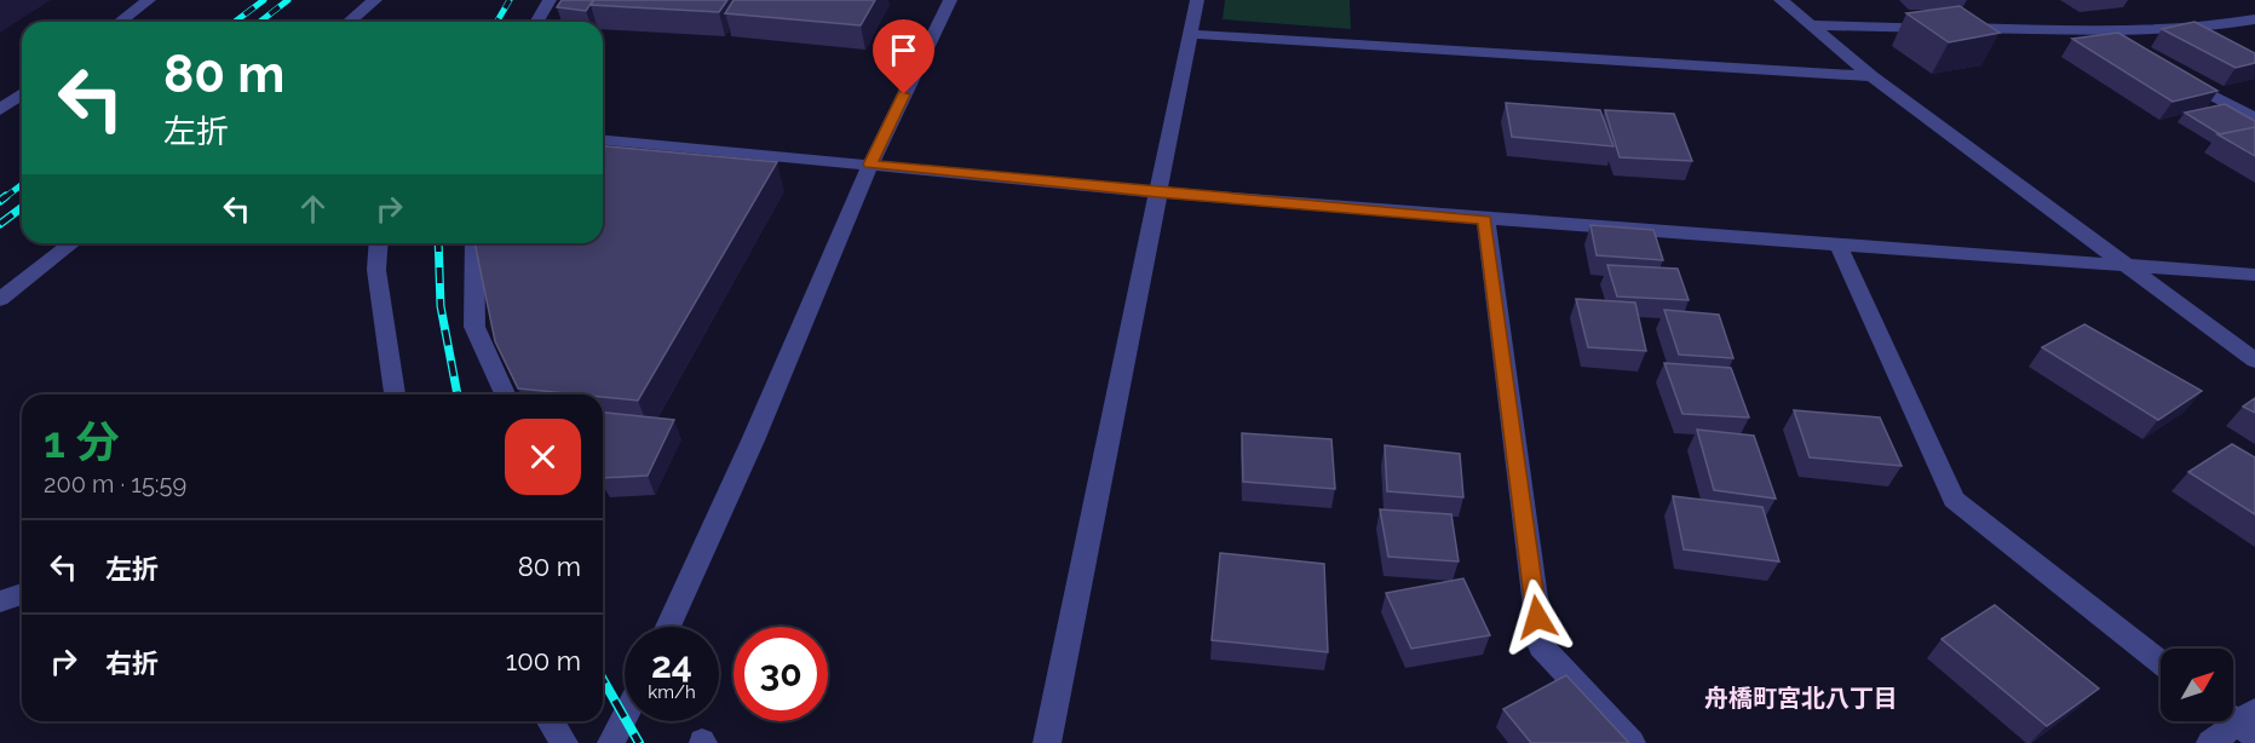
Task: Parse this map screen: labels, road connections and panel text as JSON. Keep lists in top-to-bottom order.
{
  "districts": ["舟橋町宮北八丁目"],
  "north": "top right",
  "page": {
    "turn": ["80 m", "左折"],
    "heading": ["1 分", "200 m · 15:59"],
    "list": [
      {
        "name": "左折",
        "value": "80 m"
      },
      {
        "name": "右折",
        "value": "100 m"
      }
    ],
    "speed": "24 km/h",
    "limit": "30"
  }
}
